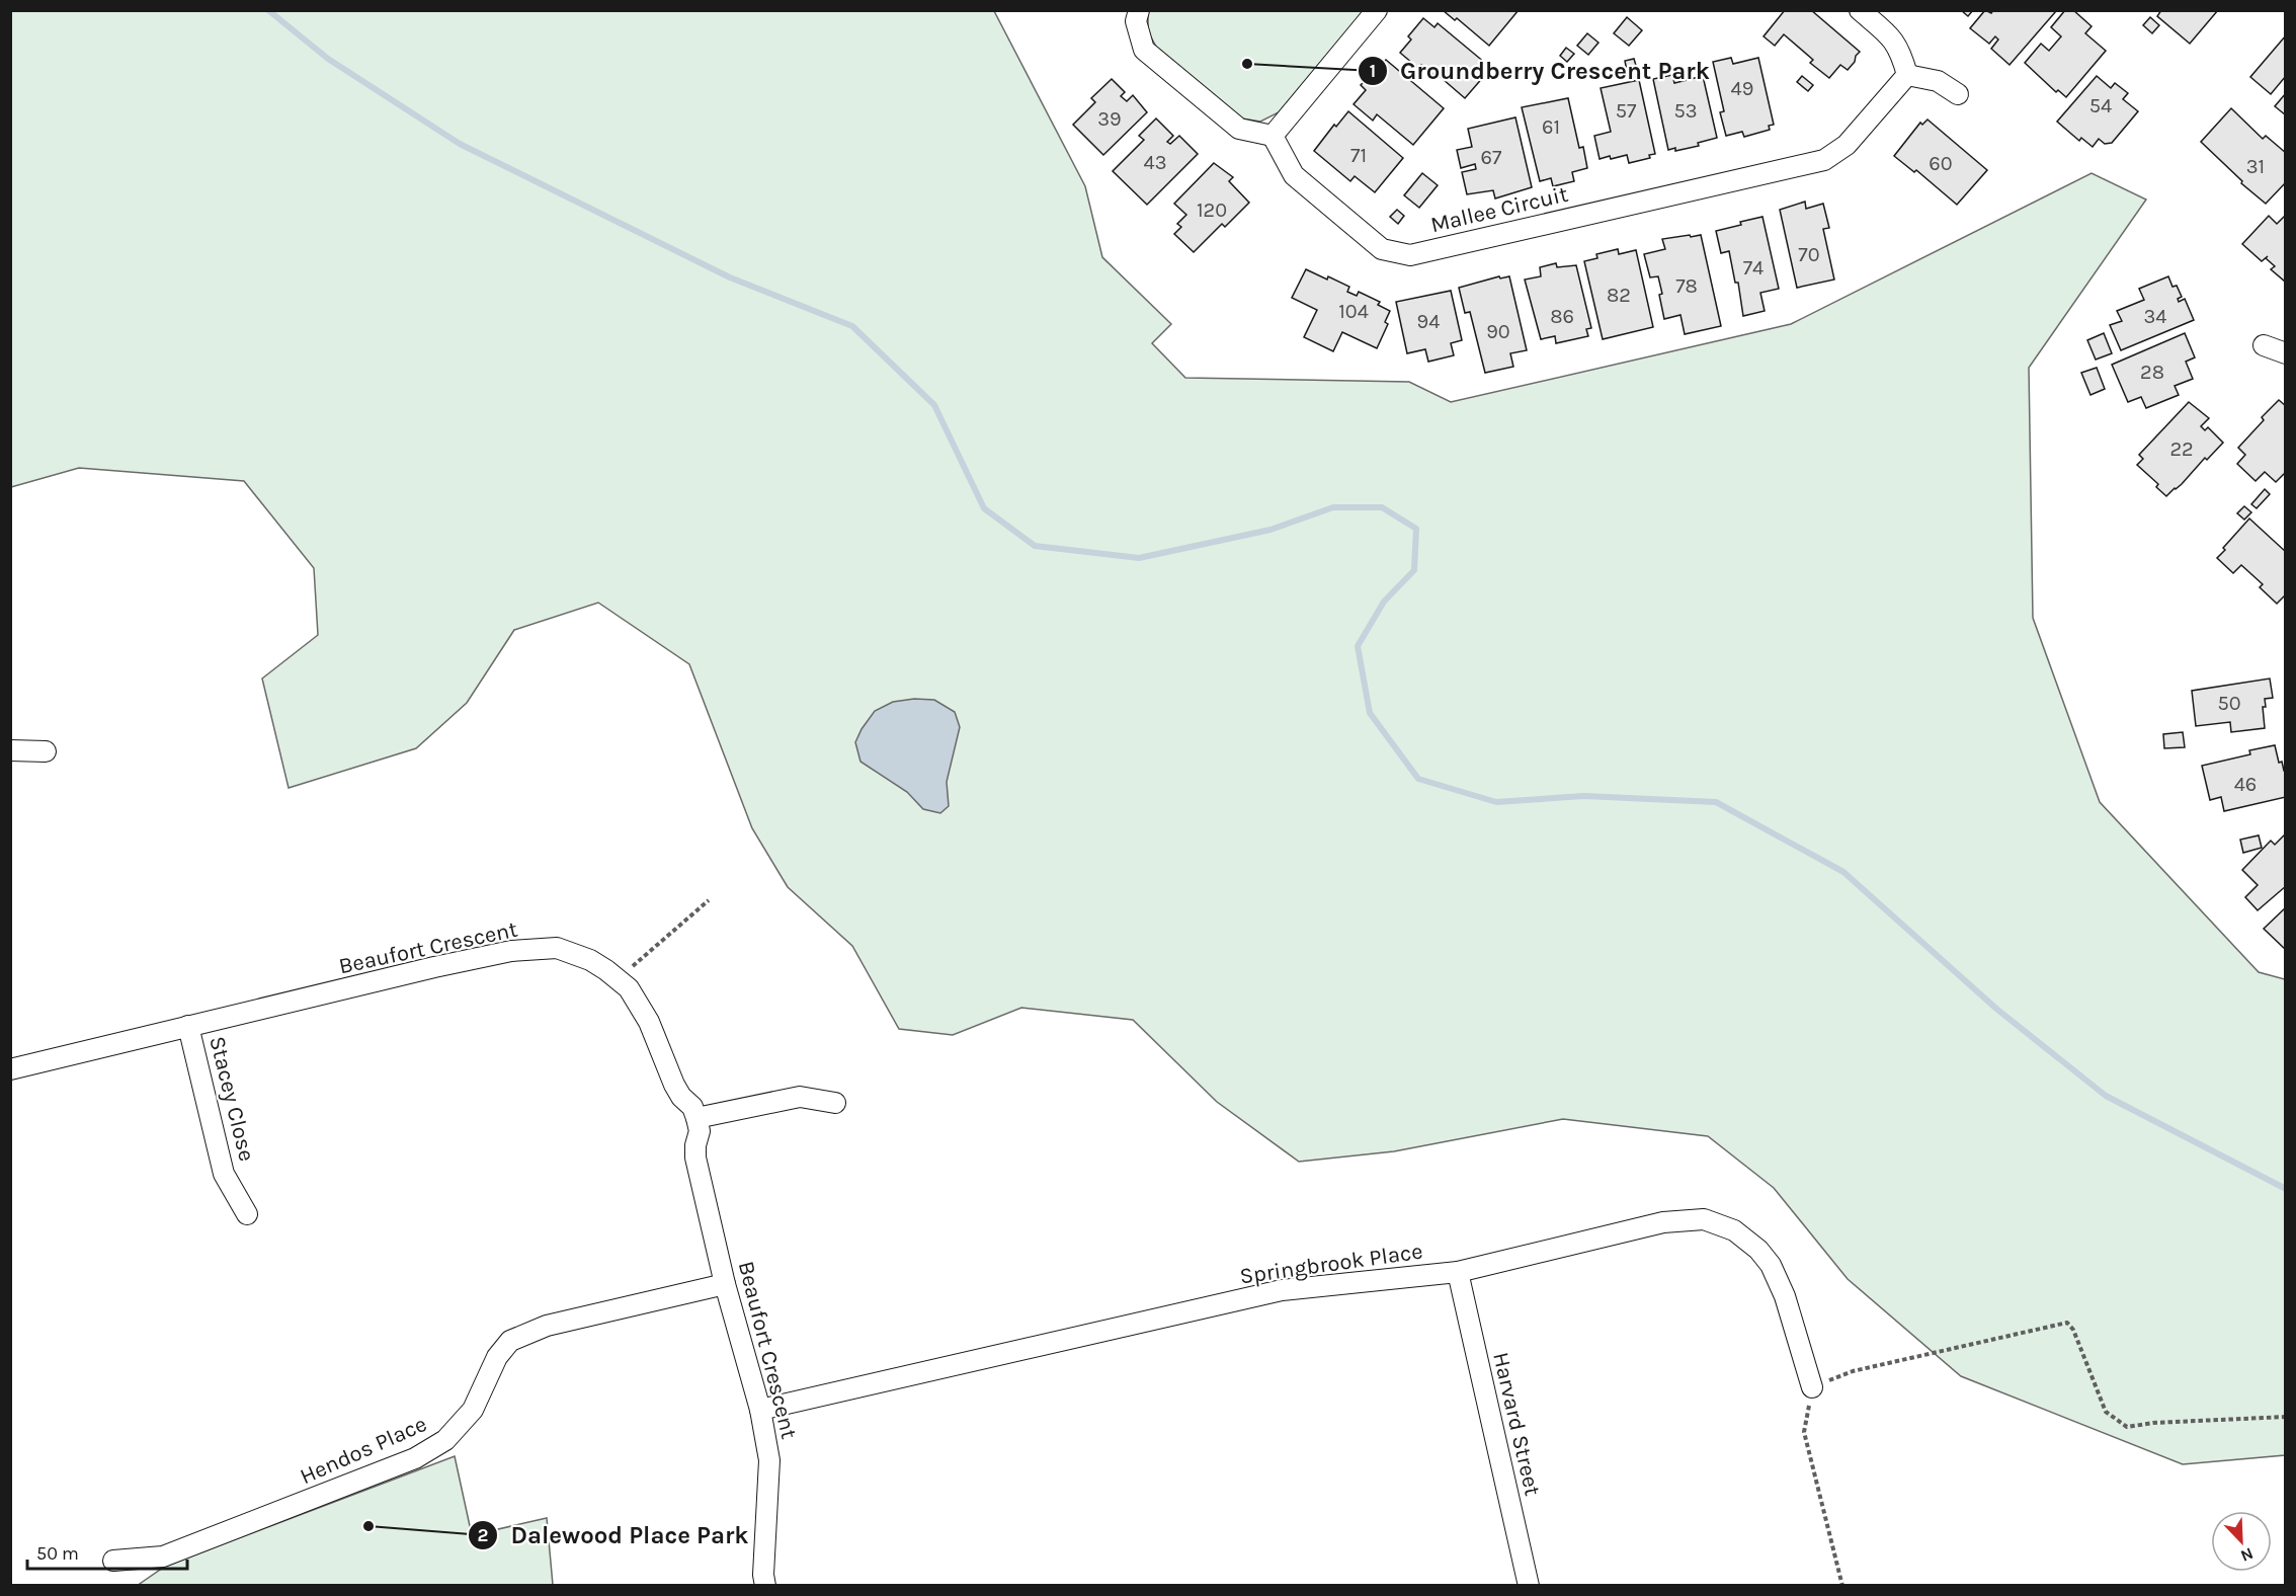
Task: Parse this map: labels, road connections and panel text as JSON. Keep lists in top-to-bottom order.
{
  "streets": {
    "street": [
      "Mallee Circuit",
      "Beaufort Crescent",
      "Stacey Close",
      "Springbrook Place",
      "Harvard Street",
      "Hendos Place"
    ]
  },
  "crossings": [
    ["Beaufort Crescent", "Stacey Close"],
    ["Beaufort Crescent", "Springbrook Place"],
    ["Beaufort Crescent", "Hendos Place"],
    ["Springbrook Place", "Harvard Street"]
  ],
  "places": ["Groundberry Crescent Park", "Dalewood Place Park"],
  "house_numbers": [
    "49",
    "54",
    "57",
    "53",
    "39",
    "61",
    "71",
    "67",
    "43",
    "60",
    "31",
    "120",
    "70",
    "74",
    "78",
    "82",
    "104",
    "86",
    "34",
    "94",
    "90",
    "28",
    "22",
    "50",
    "46"
  ],
  "scale_bar": "50 m",
  "north": "bottom right"
}
